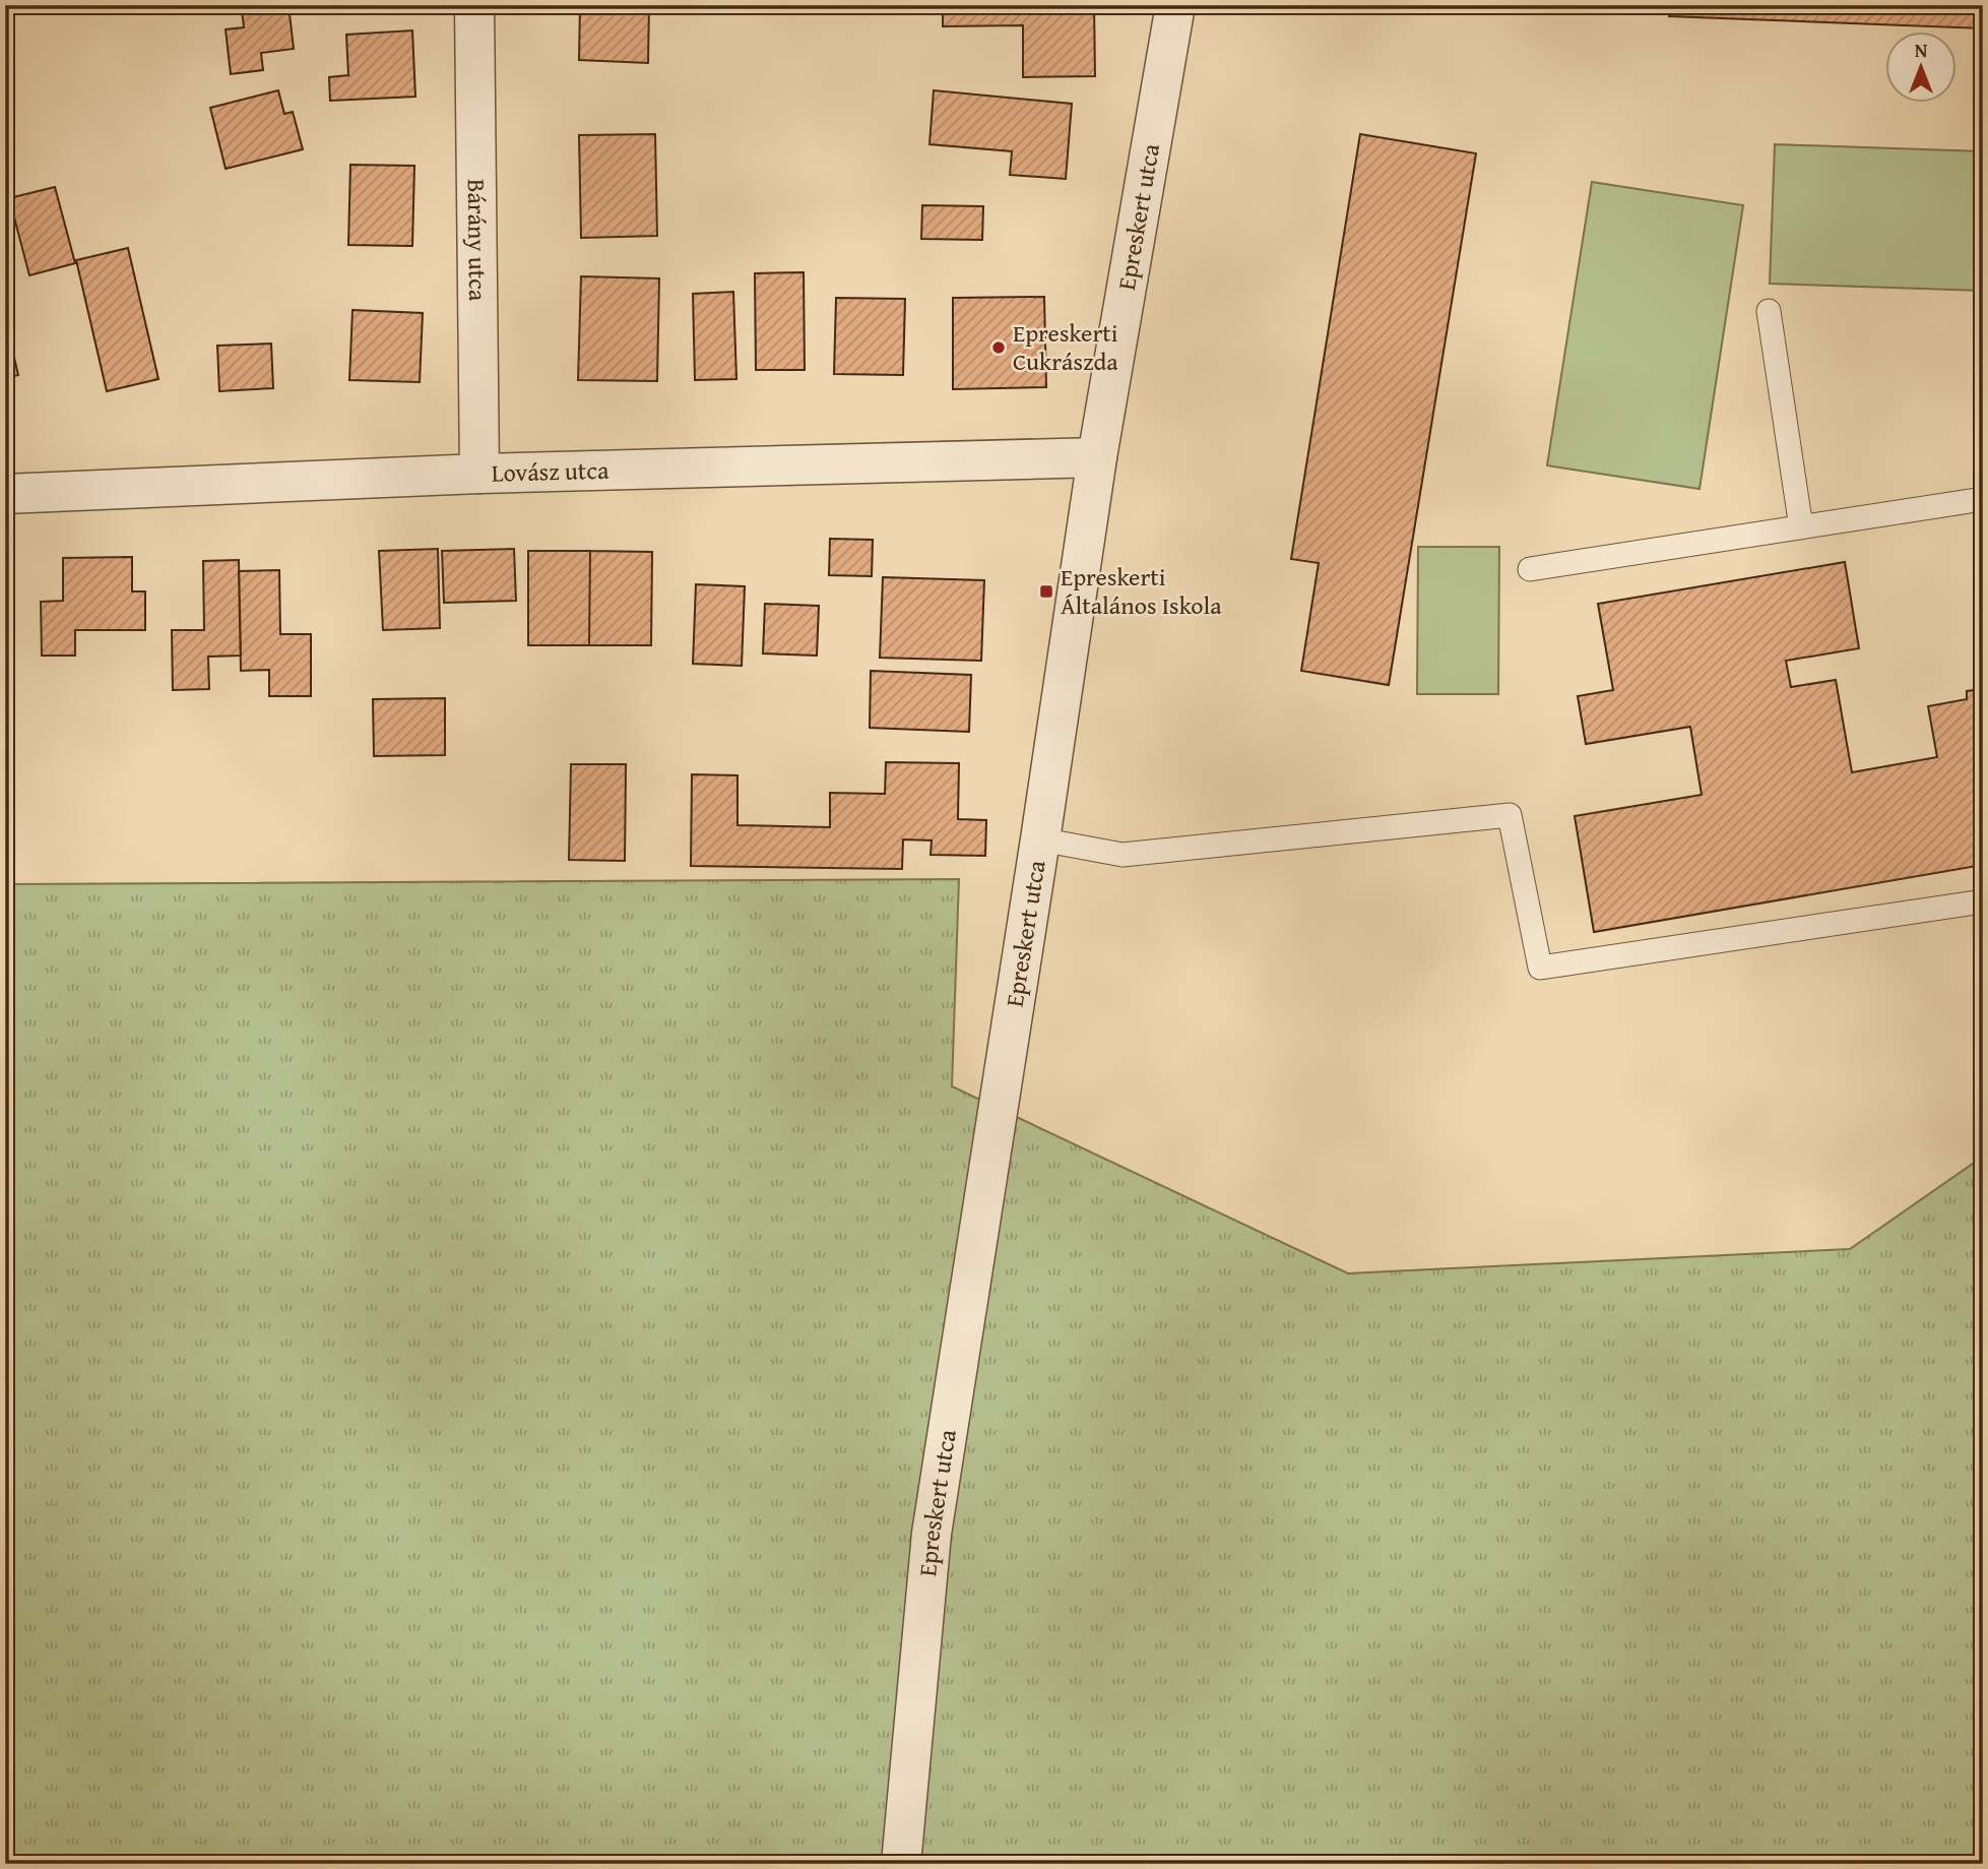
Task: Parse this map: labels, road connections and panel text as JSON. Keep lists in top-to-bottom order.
{
  "streets": {
    "street": ["Epreskert utca", "Bárány utca", "Lovász utca"]
  },
  "crossings": [
    ["Epreskert utca", "Lovász utca"],
    ["Bárány utca", "Lovász utca"]
  ],
  "places": {
    "other": ["Epreskerti Cukrászda"],
    "transit": ["Epreskerti Általános Iskola"]
  },
  "north": "top"
}
